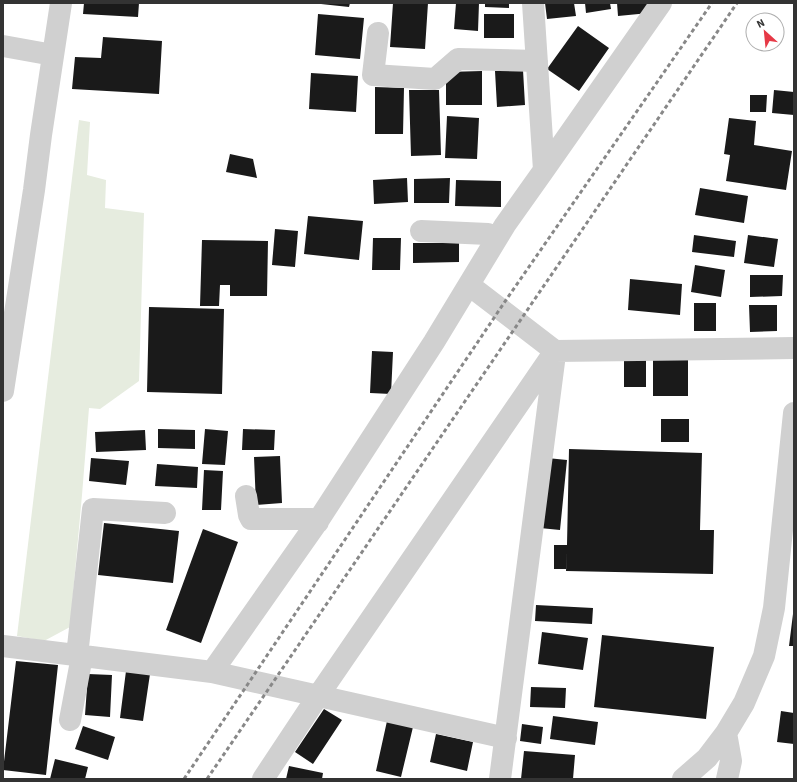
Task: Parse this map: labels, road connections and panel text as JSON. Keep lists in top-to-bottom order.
{
  "north": "top left"
}
